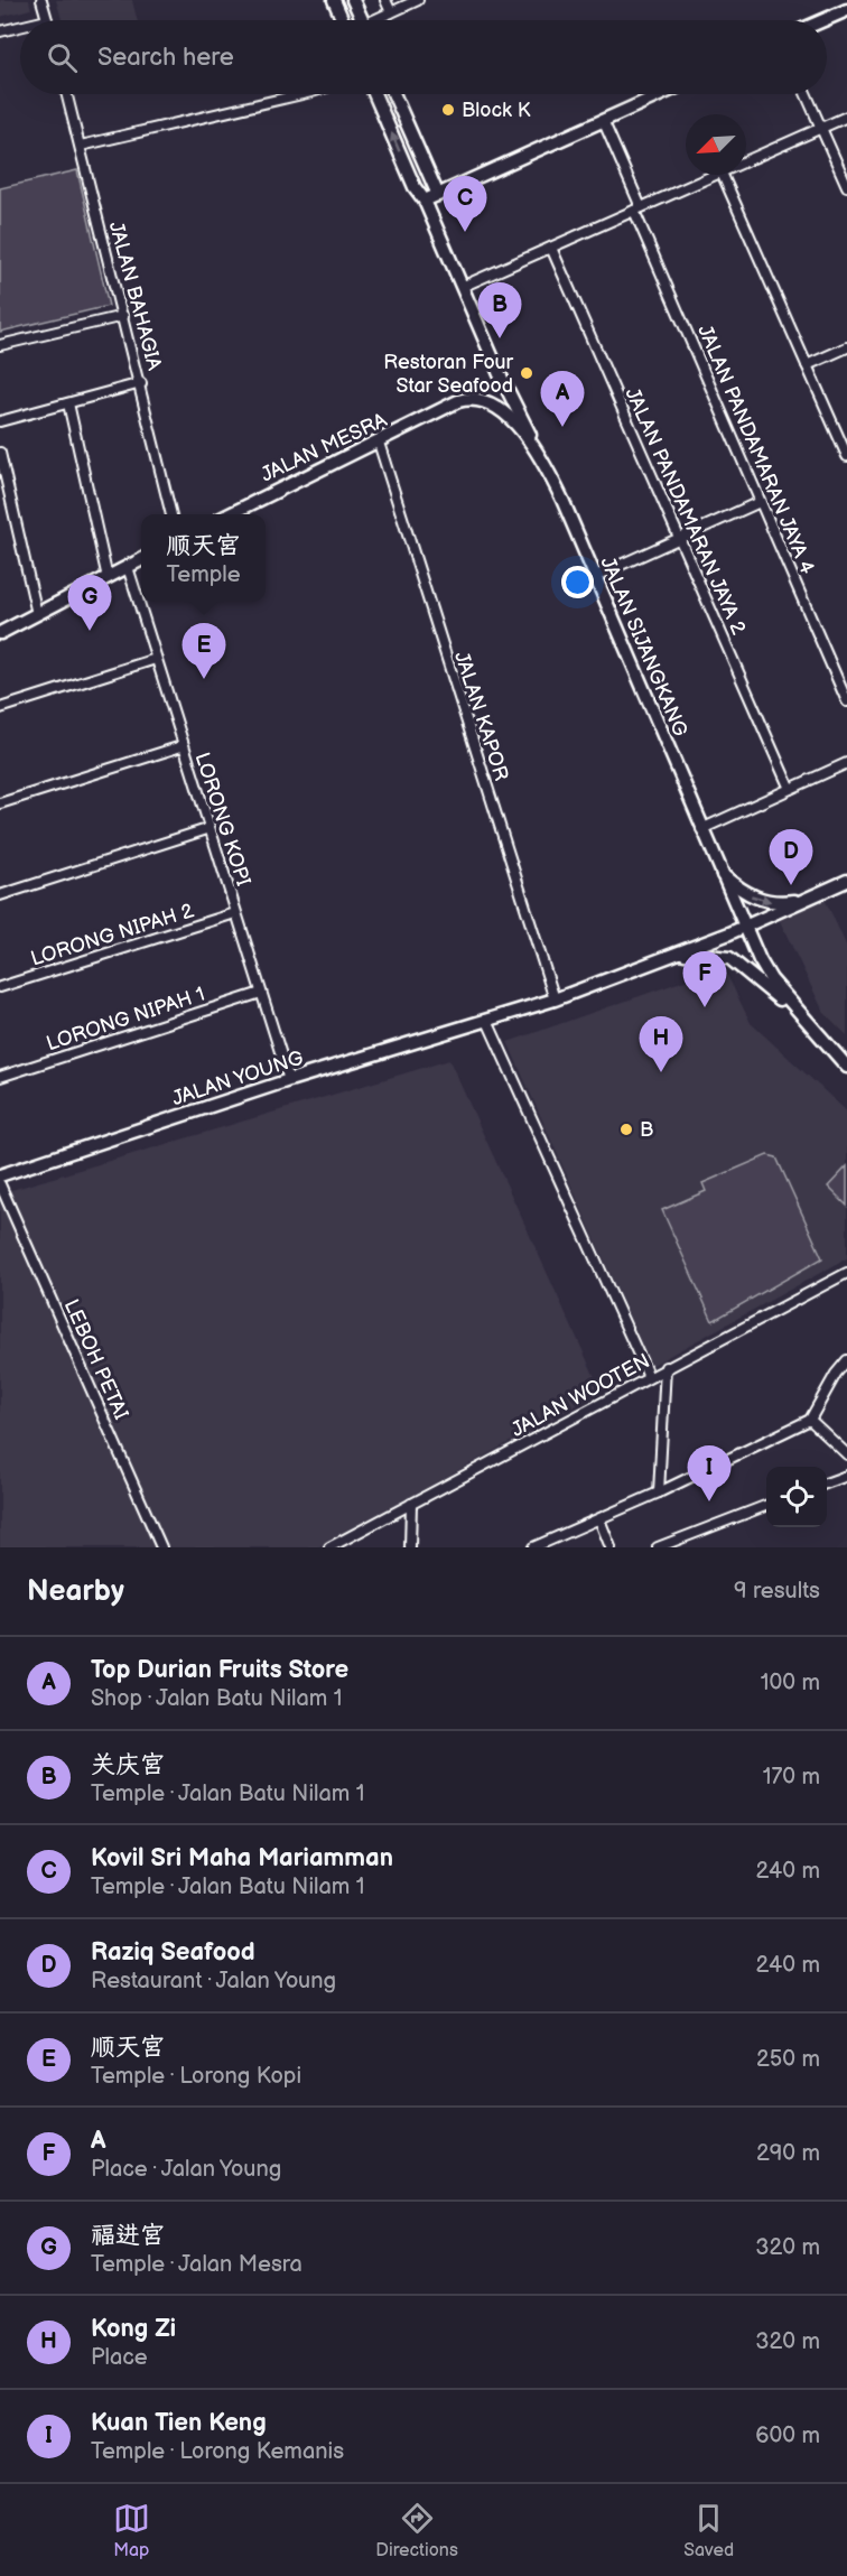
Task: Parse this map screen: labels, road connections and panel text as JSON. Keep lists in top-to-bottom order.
{
  "streets": {
    "main road": ["JALAN MESRA", "JALAN SIJANGKANG", "JALAN YOUNG"],
    "street": [
      "JALAN BAHAGIA",
      "JALAN PANDAMARAN JAYA 4",
      "JALAN PANDAMARAN JAYA 2",
      "JALAN KAPOR",
      "LORONG KOPI",
      "LORONG NIPAH 2",
      "LORONG NIPAH 1",
      "LEBOH PETAI",
      "JALAN WOOTEN"
    ]
  },
  "crossings": [
    ["JALAN MESRA", "JALAN SIJANGKANG"],
    ["JALAN MESRA", "JALAN KAPOR"],
    ["JALAN SIJANGKANG", "JALAN YOUNG"],
    ["JALAN KAPOR", "JALAN YOUNG"],
    ["LORONG KOPI", "LORONG NIPAH 2"],
    ["LORONG KOPI", "LORONG NIPAH 1"],
    ["LORONG KOPI", "JALAN YOUNG"]
  ],
  "places": ["Block K", "Restoran Four Star Seafood", "B"],
  "north": "bottom left",
  "page": {
    "search": "Search here",
    "pins": [
      "C",
      "B",
      "A",
      "G",
      "E",
      "D",
      "F",
      "H",
      "I"
    ],
    "popup": ["顺天宫", "Temple"],
    "heading": ["Nearby", "9 results"],
    "list": [
      {
        "mark": "A",
        "name": "Top Durian Fruits Store",
        "note": "Shop · Jalan Batu Nilam 1",
        "value": "100 m"
      },
      {
        "mark": "B",
        "name": "关庆宫",
        "note": "Temple · Jalan Batu Nilam 1",
        "value": "170 m"
      },
      {
        "mark": "C",
        "name": "Kovil Sri Maha Mariamman",
        "note": "Temple · Jalan Batu Nilam 1",
        "value": "240 m"
      },
      {
        "mark": "D",
        "name": "Raziq Seafood",
        "note": "Restaurant · Jalan Young",
        "value": "240 m"
      },
      {
        "mark": "E",
        "name": "顺天宫",
        "note": "Temple · Lorong Kopi",
        "value": "250 m"
      },
      {
        "mark": "F",
        "name": "A",
        "note": "Place · Jalan Young",
        "value": "290 m"
      },
      {
        "mark": "G",
        "name": "福进宫",
        "note": "Temple · Jalan Mesra",
        "value": "320 m"
      },
      {
        "mark": "H",
        "name": "Kong Zi",
        "note": "Place",
        "value": "320 m"
      },
      {
        "mark": "I",
        "name": "Kuan Tien Keng",
        "note": "Temple · Lorong Kemanis",
        "value": "600 m"
      }
    ],
    "nav": ["Map", "Directions", "Saved"]
  }
}
